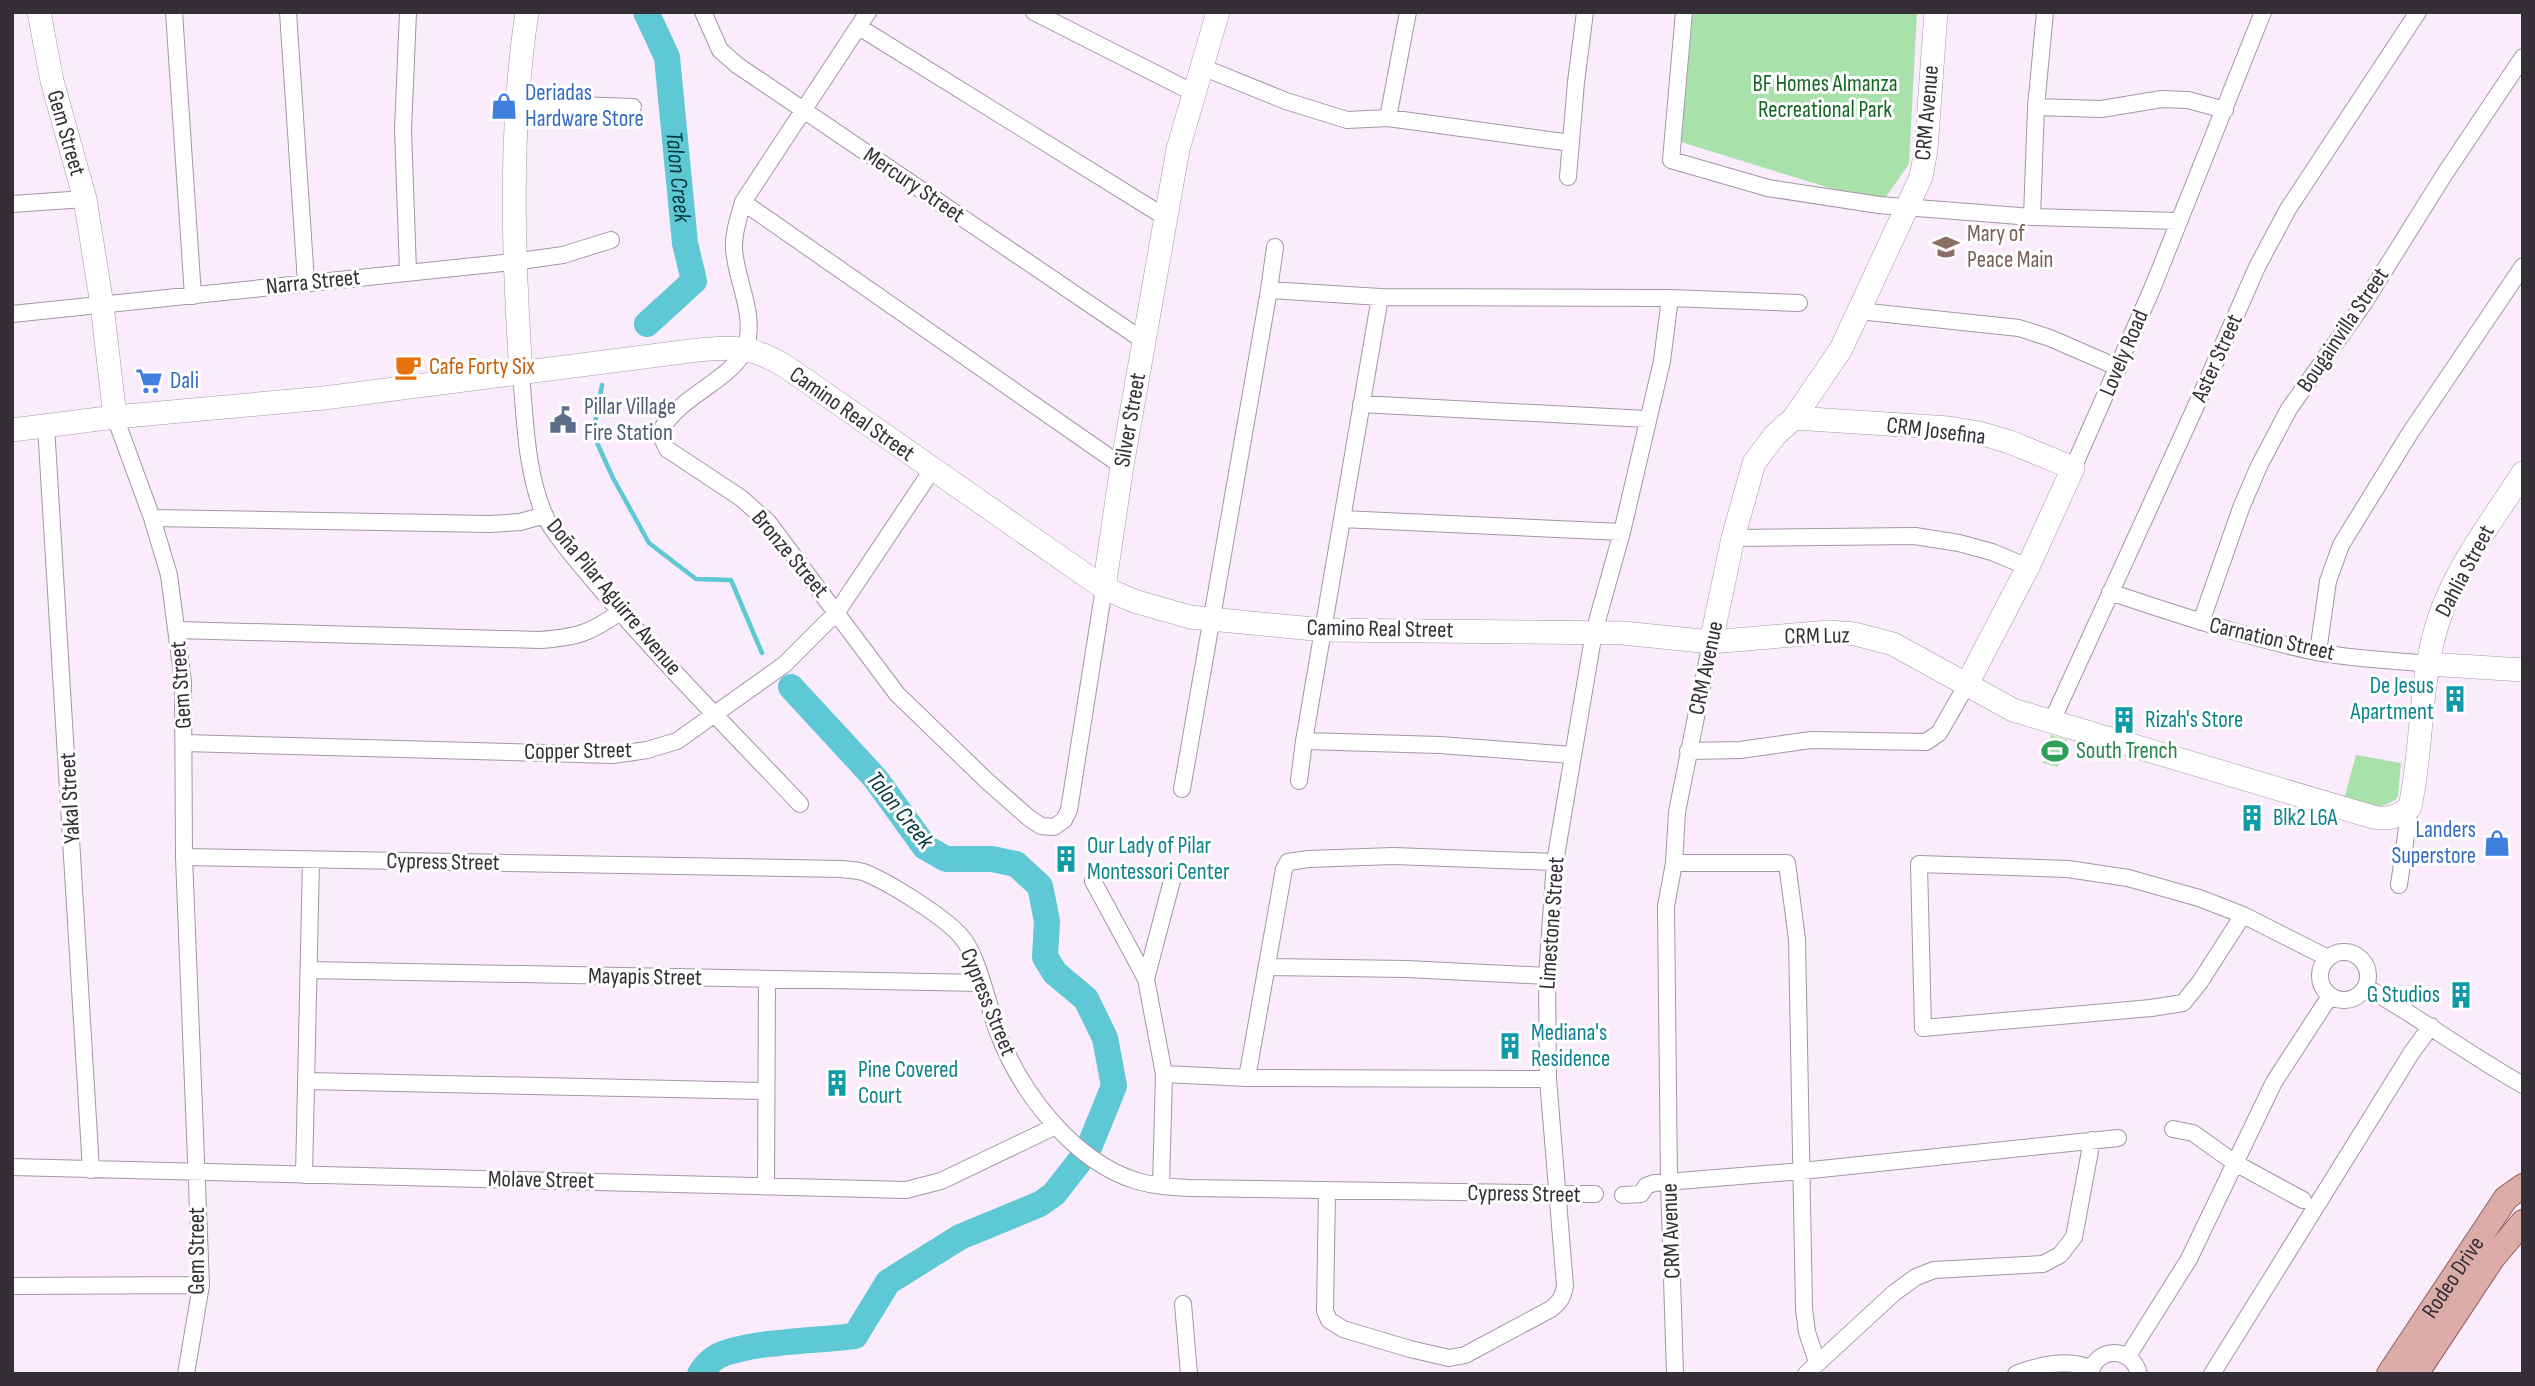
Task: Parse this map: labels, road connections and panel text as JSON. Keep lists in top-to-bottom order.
{
  "streets": {
    "main road": ["Rodeo Drive"],
    "street": [
      "CRM Avenue",
      "Gem Street",
      "Mercury Street",
      "Narra Street",
      "Bougainvilla Street",
      "Lovely Road",
      "Aster Street",
      "Camino Real Street",
      "Silver Street",
      "CRM Josefina",
      "Bronze Street",
      "Dahlia Street",
      "Doña Pilar Aguirre Avenue",
      "CRM Luz",
      "Carnation Street",
      "Copper Street",
      "Yakal Street",
      "Cypress Street",
      "Limestone Street",
      "Mayapis Street",
      "Molave Street"
    ]
  },
  "crossings": [
    ["CRM Avenue", "CRM Josefina"],
    ["CRM Avenue", "CRM Luz"],
    ["Gem Street", "Narra Street"],
    ["Gem Street", "Camino Real Street"],
    ["Gem Street", "Copper Street"],
    ["Gem Street", "Cypress Street"],
    ["Gem Street", "Molave Street"],
    ["Mercury Street", "Silver Street"],
    ["Narra Street", "Doña Pilar Aguirre Avenue"],
    ["Bougainvilla Street", "Carnation Street"],
    ["Lovely Road", "CRM Josefina"],
    ["Lovely Road", "CRM Luz"],
    ["Aster Street", "CRM Luz"],
    ["Aster Street", "Carnation Street"],
    ["Camino Real Street", "Silver Street"],
    ["Camino Real Street", "Bronze Street"],
    ["Camino Real Street", "Doña Pilar Aguirre Avenue"],
    ["Camino Real Street", "CRM Luz"],
    ["Camino Real Street", "Copper Street"],
    ["Camino Real Street", "Yakal Street"],
    ["Camino Real Street", "Limestone Street"],
    ["Silver Street", "Bronze Street"],
    ["Bronze Street", "Copper Street"],
    ["Dahlia Street", "CRM Luz"],
    ["Dahlia Street", "Carnation Street"],
    ["Doña Pilar Aguirre Avenue", "Copper Street"],
    ["Yakal Street", "Molave Street"],
    ["Cypress Street", "Limestone Street"],
    ["Cypress Street", "Mayapis Street"],
    ["Cypress Street", "Molave Street"]
  ],
  "water": ["Talon Creek"],
  "parks": ["BF Homes Almanza Recreational Park"],
  "places": {
    "shop": ["Deriadas Hardware Store", "Landers Superstore"],
    "school or university": ["Mary of Peace Main"],
    "cafe": ["Cafe Forty Six"],
    "supermarket": ["Dali"],
    "public building": ["Pillar Village Fire Station"],
    "building": [
      "De Jesus Apartment",
      "Rizah's Store",
      "Blk2 L6A",
      "Our Lady of Pilar Montessori Center",
      "G Studios",
      "Mediana's Residence",
      "Pine Covered Court"
    ],
    "sports": ["South Trench"]
  }
}
